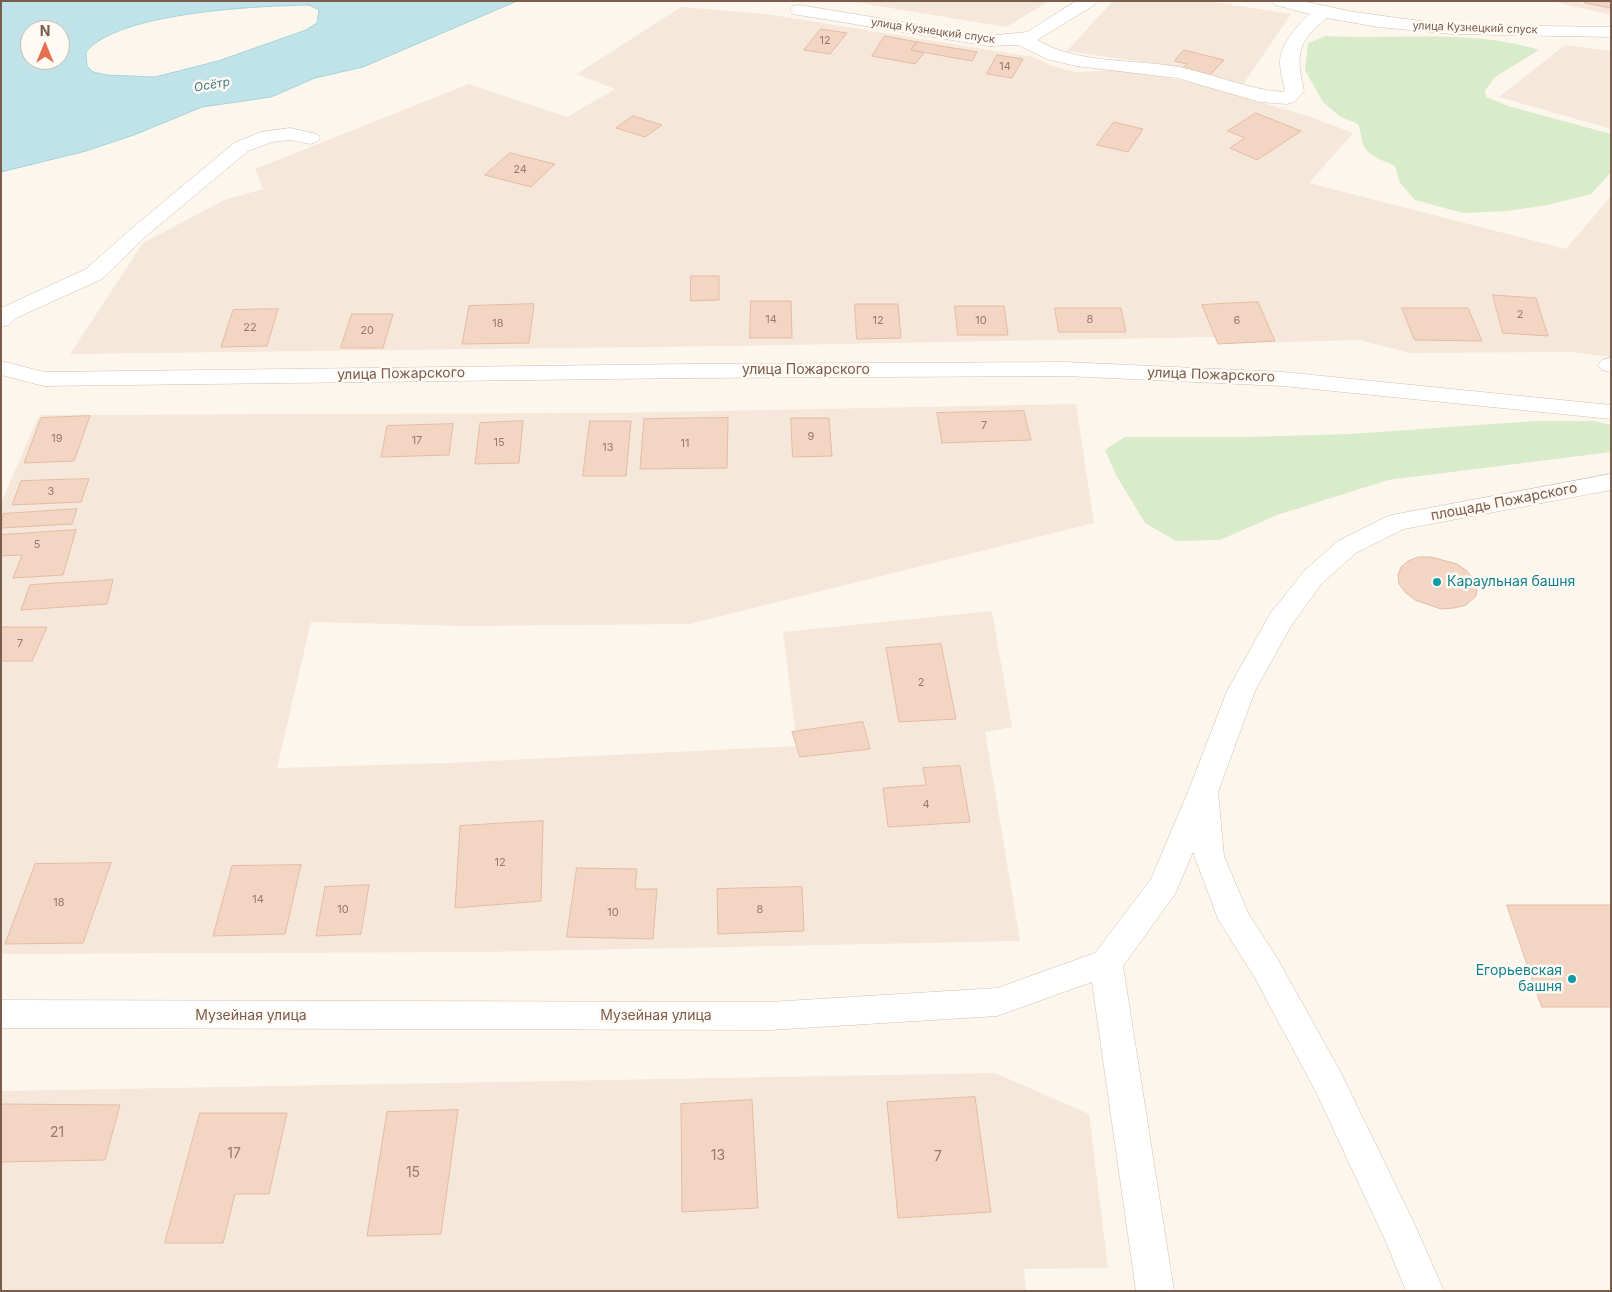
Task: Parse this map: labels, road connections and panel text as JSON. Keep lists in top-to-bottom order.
{
  "streets": {
    "street": [
      "улица Кузнецкий спуск",
      "улица Пожарского",
      "площадь Пожарского",
      "Музейная улица"
    ]
  },
  "water": ["Осётр"],
  "places": ["Караульная башня", "Егорьевская башня"],
  "house_numbers": [
    "12",
    "14",
    "24",
    "2",
    "14",
    "8",
    "12",
    "10",
    "6",
    "18",
    "22",
    "20",
    "7",
    "9",
    "19",
    "17",
    "15",
    "11",
    "13",
    "3",
    "5",
    "7",
    "2",
    "4",
    "12",
    "14",
    "18",
    "10",
    "8",
    "10",
    "21",
    "17",
    "13",
    "7",
    "15"
  ],
  "north": "top"
}
